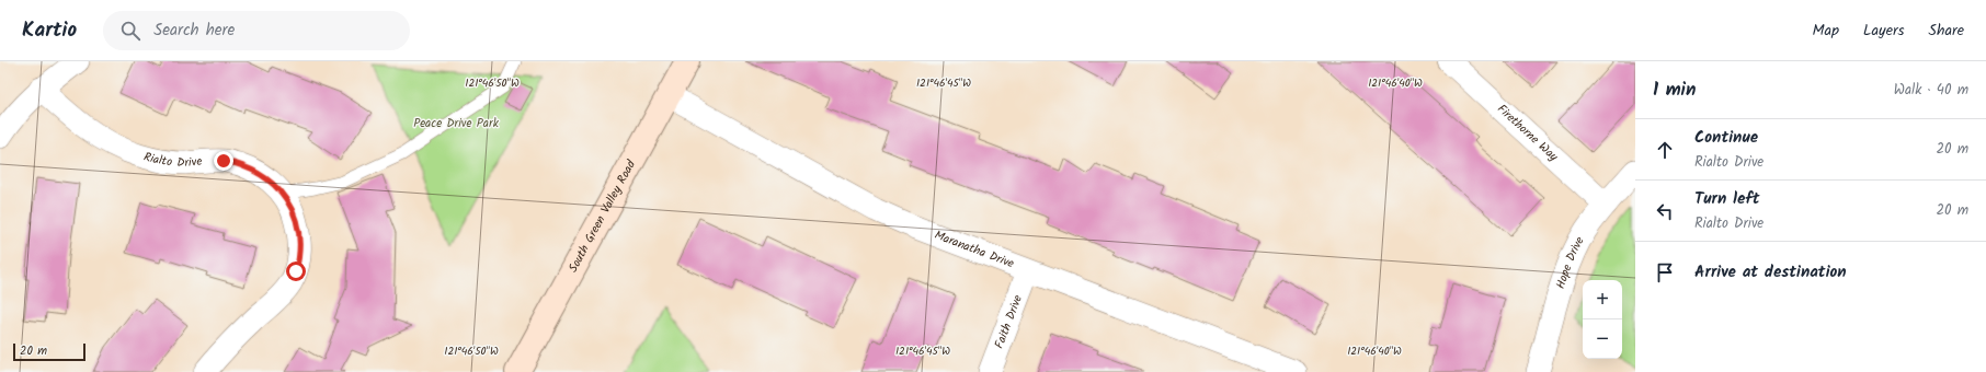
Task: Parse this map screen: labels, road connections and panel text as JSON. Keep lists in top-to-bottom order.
{
  "streets": {
    "main road": ["South Green Valley Road"],
    "street": [
      "Firethorne Way",
      "Rialto Drive",
      "Maranatha Drive",
      "Hope Drive",
      "Faith Drive"
    ]
  },
  "crossings": [
    ["Firethorne Way", "Hope Drive"],
    ["South Green Valley Road", "Maranatha Drive"],
    ["Maranatha Drive", "Faith Drive"]
  ],
  "parks": ["Peace Drive Park"],
  "scale_bar": "20 m",
  "page": {
    "header": "Kartio",
    "search": "Search here",
    "nav": ["Map", "Layers", "Share"],
    "heading": ["1 min", "Walk · 40 m"],
    "list": [
      ["Continue", "Rialto Drive", "20 m"],
      ["Turn left", "Rialto Drive", "20 m"],
      "Arrive at destination"
    ],
    "map_buttons": ["+", "−"],
    "scale": "20 m"
  },
  "coordinates": ["121°46'50\"W", "121°46'45\"W", "121°46'40\"W"]
}
